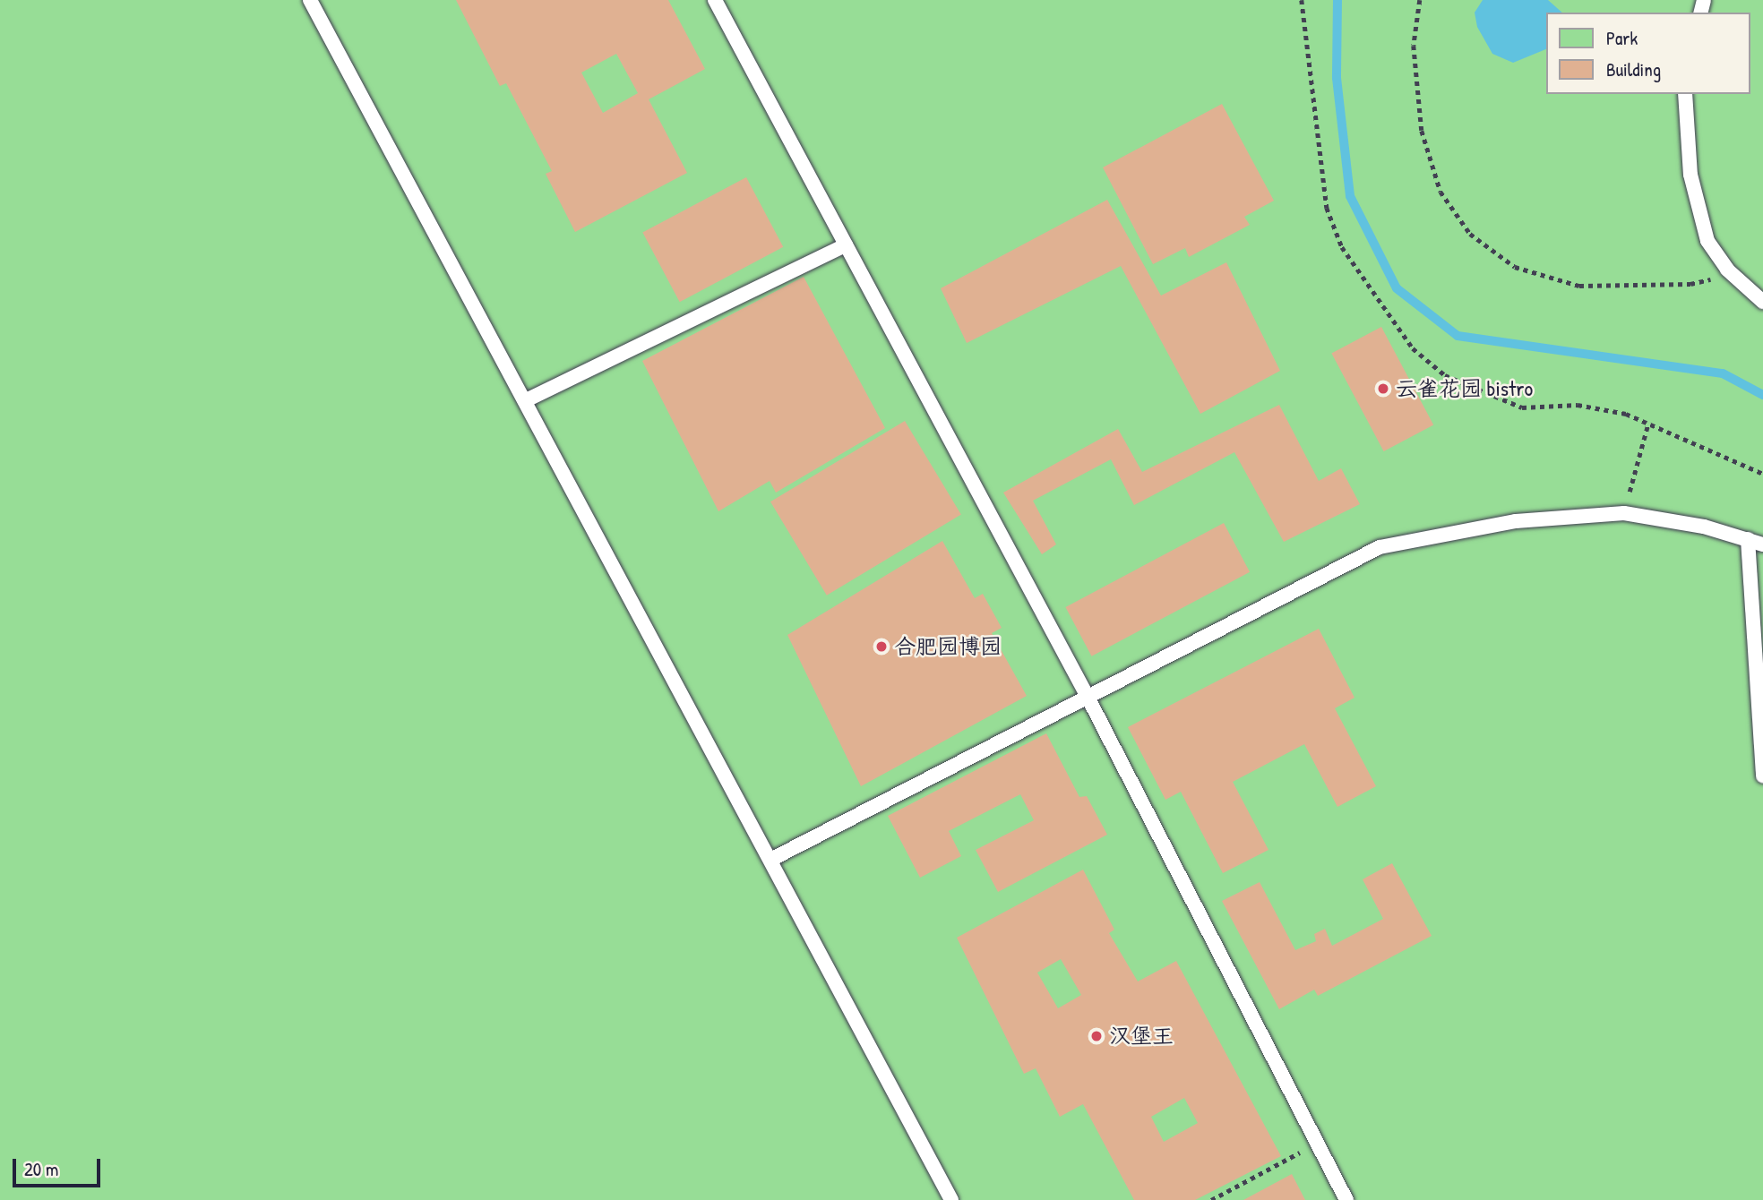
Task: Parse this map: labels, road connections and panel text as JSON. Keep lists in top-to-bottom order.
{
  "places": ["云雀花园 bistro", "合肥园博园", "汉堡王"],
  "legend": ["Park", "Building"],
  "scale_bar": "20 m"
}
